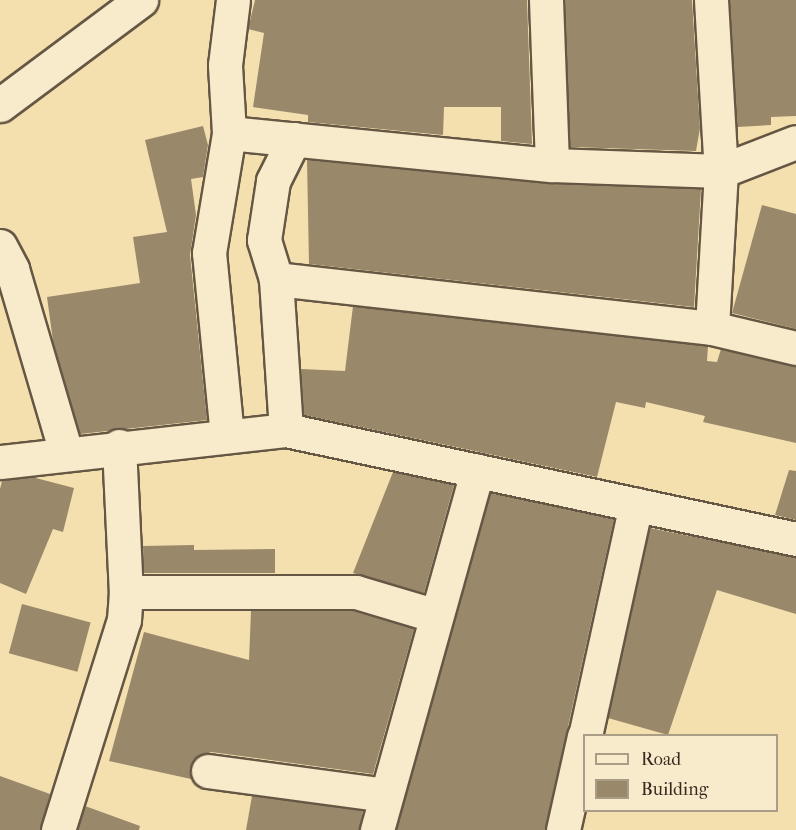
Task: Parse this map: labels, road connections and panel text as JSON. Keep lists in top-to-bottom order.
{
  "legend": ["Road", "Building"]
}
